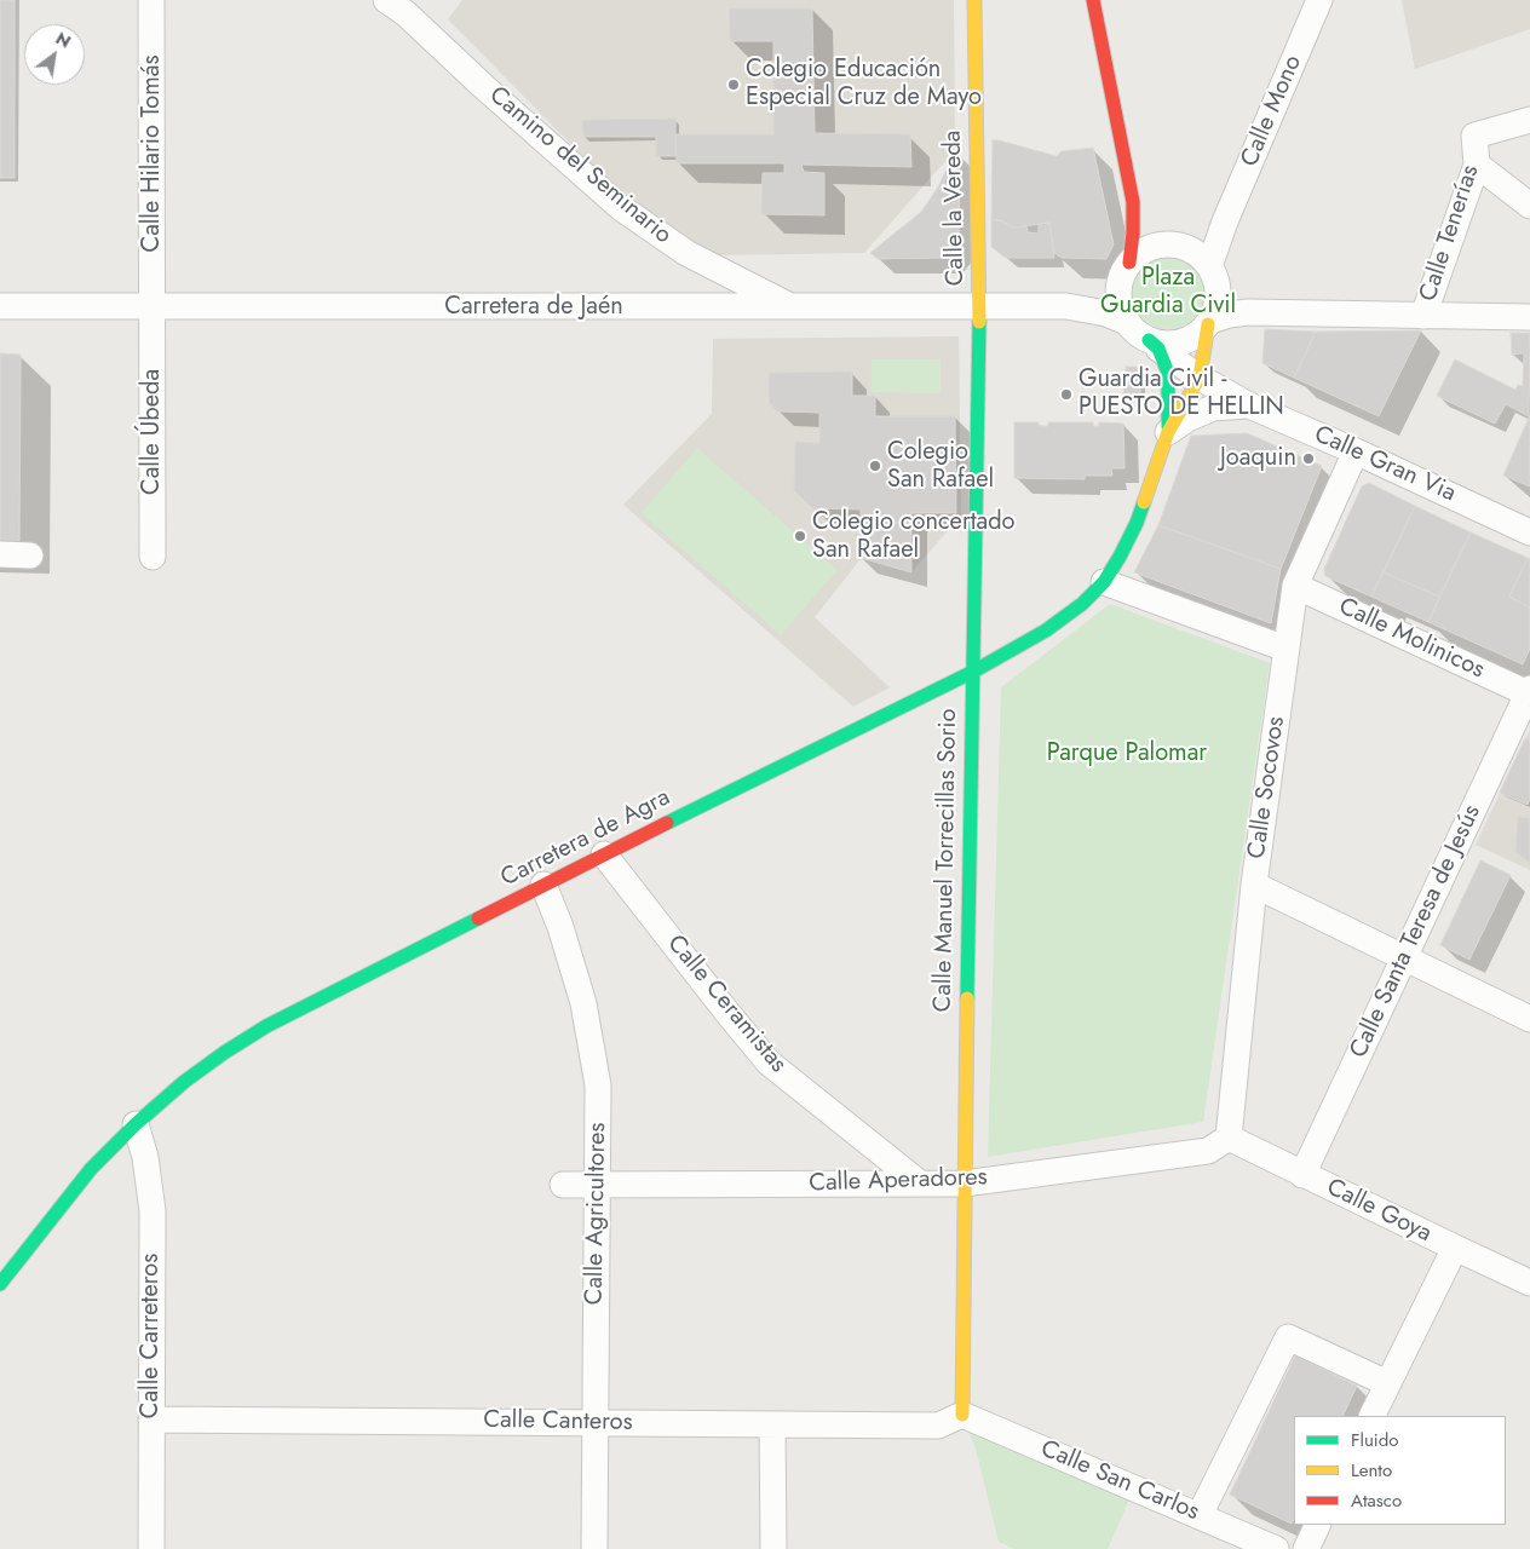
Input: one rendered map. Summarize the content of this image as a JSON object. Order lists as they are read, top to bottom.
{
  "streets": {
    "street": [
      "Calle Mono",
      "Calle Hilario Tomás",
      "Camino del Seminario",
      "Calle la Vereda",
      "Calle Tenerías",
      "Carretera de Jaén",
      "Calle Úbeda",
      "Calle Gran Via",
      "Calle Molinicos",
      "Calle Socovos",
      "Carretera de Agra",
      "Calle Manuel Torrecillas Sorio",
      "Calle Santa Teresa de Jesús",
      "Calle Ceramistas",
      "Calle Aperadores",
      "Calle Goya",
      "Calle Agricultores",
      "Calle Carreteros",
      "Calle Canteros",
      "Calle San Carlos"
    ]
  },
  "crossings": [
    ["Calle Mono", "Carretera de Jaén"],
    ["Calle Mono", "Calle Gran Via"],
    ["Calle Mono", "Carretera de Agra"],
    ["Calle Hilario Tomás", "Carretera de Jaén"],
    ["Calle Hilario Tomás", "Calle Úbeda"],
    ["Camino del Seminario", "Carretera de Jaén"],
    ["Calle la Vereda", "Carretera de Jaén"],
    ["Calle la Vereda", "Calle Manuel Torrecillas Sorio"],
    ["Carretera de Jaén", "Calle Úbeda"],
    ["Carretera de Jaén", "Calle Gran Via"],
    ["Carretera de Jaén", "Carretera de Agra"],
    ["Carretera de Jaén", "Calle Manuel Torrecillas Sorio"],
    ["Calle Gran Via", "Calle Socovos"],
    ["Calle Gran Via", "Carretera de Agra"],
    ["Calle Molinicos", "Calle Socovos"],
    ["Calle Molinicos", "Calle Santa Teresa de Jesús"],
    ["Calle Socovos", "Calle Aperadores"],
    ["Calle Socovos", "Calle Goya"],
    ["Carretera de Agra", "Calle Manuel Torrecillas Sorio"],
    ["Carretera de Agra", "Calle Ceramistas"],
    ["Carretera de Agra", "Calle Agricultores"],
    ["Carretera de Agra", "Calle Carreteros"],
    ["Calle Manuel Torrecillas Sorio", "Calle Aperadores"],
    ["Calle Manuel Torrecillas Sorio", "Calle Canteros"],
    ["Calle Manuel Torrecillas Sorio", "Calle San Carlos"],
    ["Calle Santa Teresa de Jesús", "Calle Goya"],
    ["Calle Ceramistas", "Calle Aperadores"],
    ["Calle Aperadores", "Calle Goya"],
    ["Calle Aperadores", "Calle Agricultores"],
    ["Calle Agricultores", "Calle Canteros"],
    ["Calle Carreteros", "Calle Canteros"],
    ["Calle Canteros", "Calle San Carlos"]
  ],
  "parks": ["Plaza Guardia Civil", "Parque Palomar"],
  "places": [
    "Colegio Educación Especial Cruz de Mayo",
    "Guardia Civil - PUESTO DE HELLIN",
    "Joaquin",
    "Colegio San Rafael",
    "Colegio concertado San Rafael"
  ],
  "legend": ["Fluido", "Lento", "Atasco"],
  "north": "top right"
}
